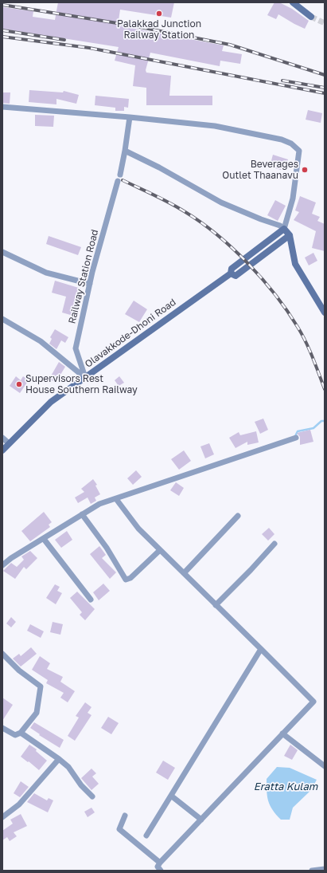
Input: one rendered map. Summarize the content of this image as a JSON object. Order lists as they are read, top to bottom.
{
  "streets": {
    "main road": ["Olavakkode-Dhoni Road"],
    "street": ["Railway Station Road"]
  },
  "crossings": [
    ["Railway Station Road", "Olavakkode-Dhoni Road"]
  ],
  "water": ["Eratta Kulam"],
  "places": ["Palakkad Junction Railway Station", "Beverages Outlet Thaanavu", "Supervisors Rest House Southern Railway"]
}
